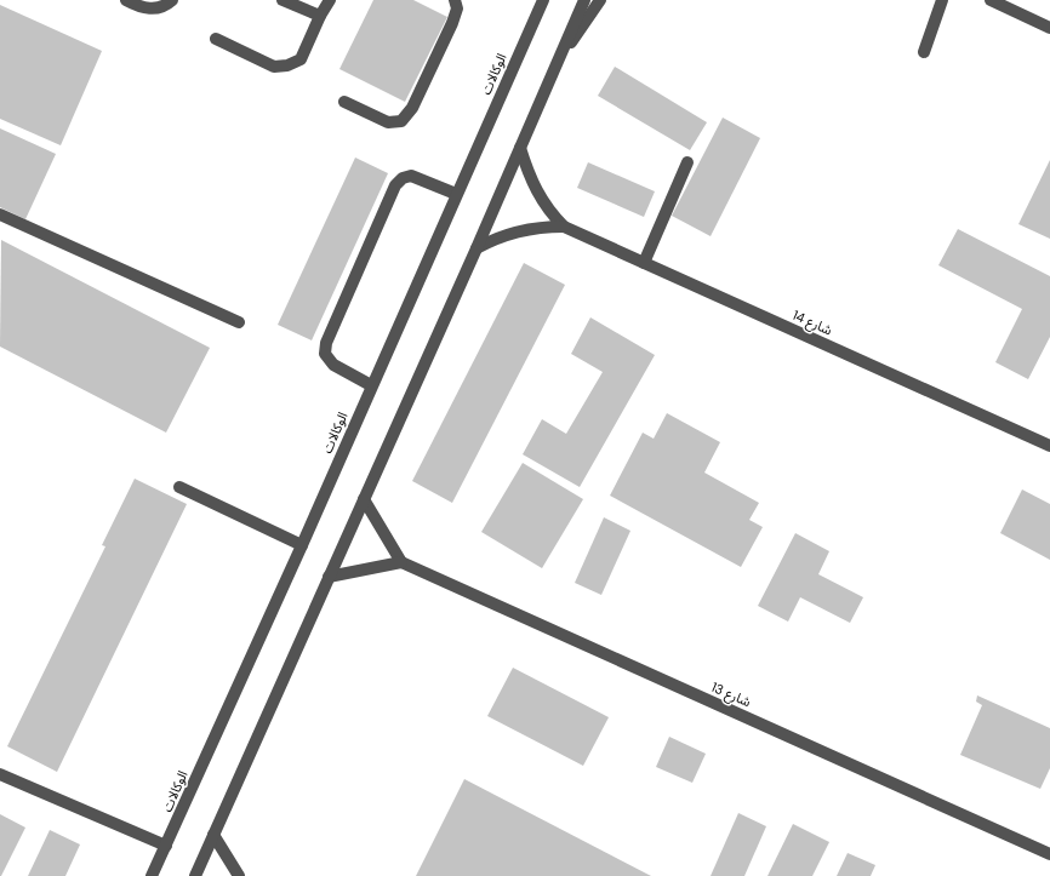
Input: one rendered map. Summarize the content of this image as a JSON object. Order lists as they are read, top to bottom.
{
  "streets": {
    "street": ["الوكالات", "شارع 14", "شارع 13"]
  }
}
